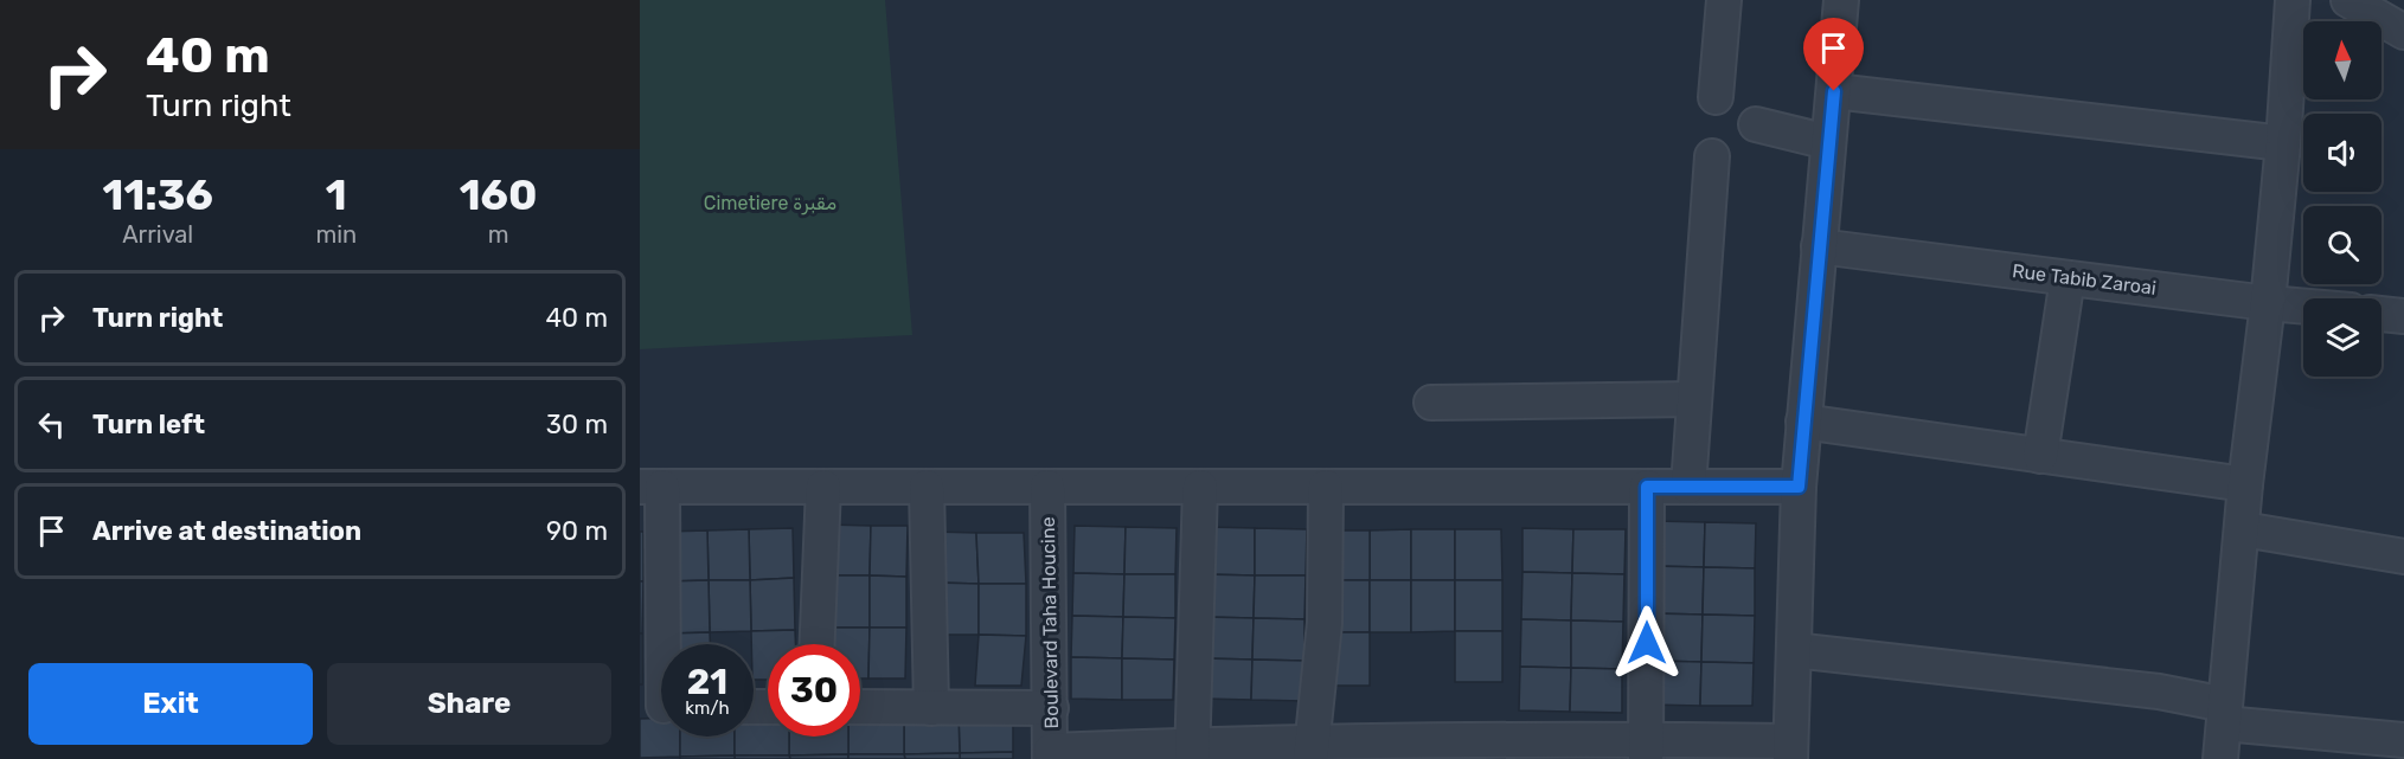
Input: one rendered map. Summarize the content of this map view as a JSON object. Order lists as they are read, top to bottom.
{
  "streets": {
    "street": ["Rue Tabib Zaroai", "Boulevard Taha Houcine"]
  },
  "parks": ["Cimetiere مقبرة"],
  "north": "top",
  "page": {
    "turn": ["40 m", "Turn right"],
    "eta": [
      "11:36",
      "Arrival",
      "1",
      "min",
      "160",
      "m"
    ],
    "list": [
      {
        "name": "Turn right",
        "value": "40 m"
      },
      {
        "name": "Turn left",
        "value": "30 m"
      },
      {
        "name": "Arrive at destination",
        "value": "90 m"
      }
    ],
    "speed": "21 km/h",
    "limit": "30",
    "buttons": ["Exit", "Share"]
  }
}
